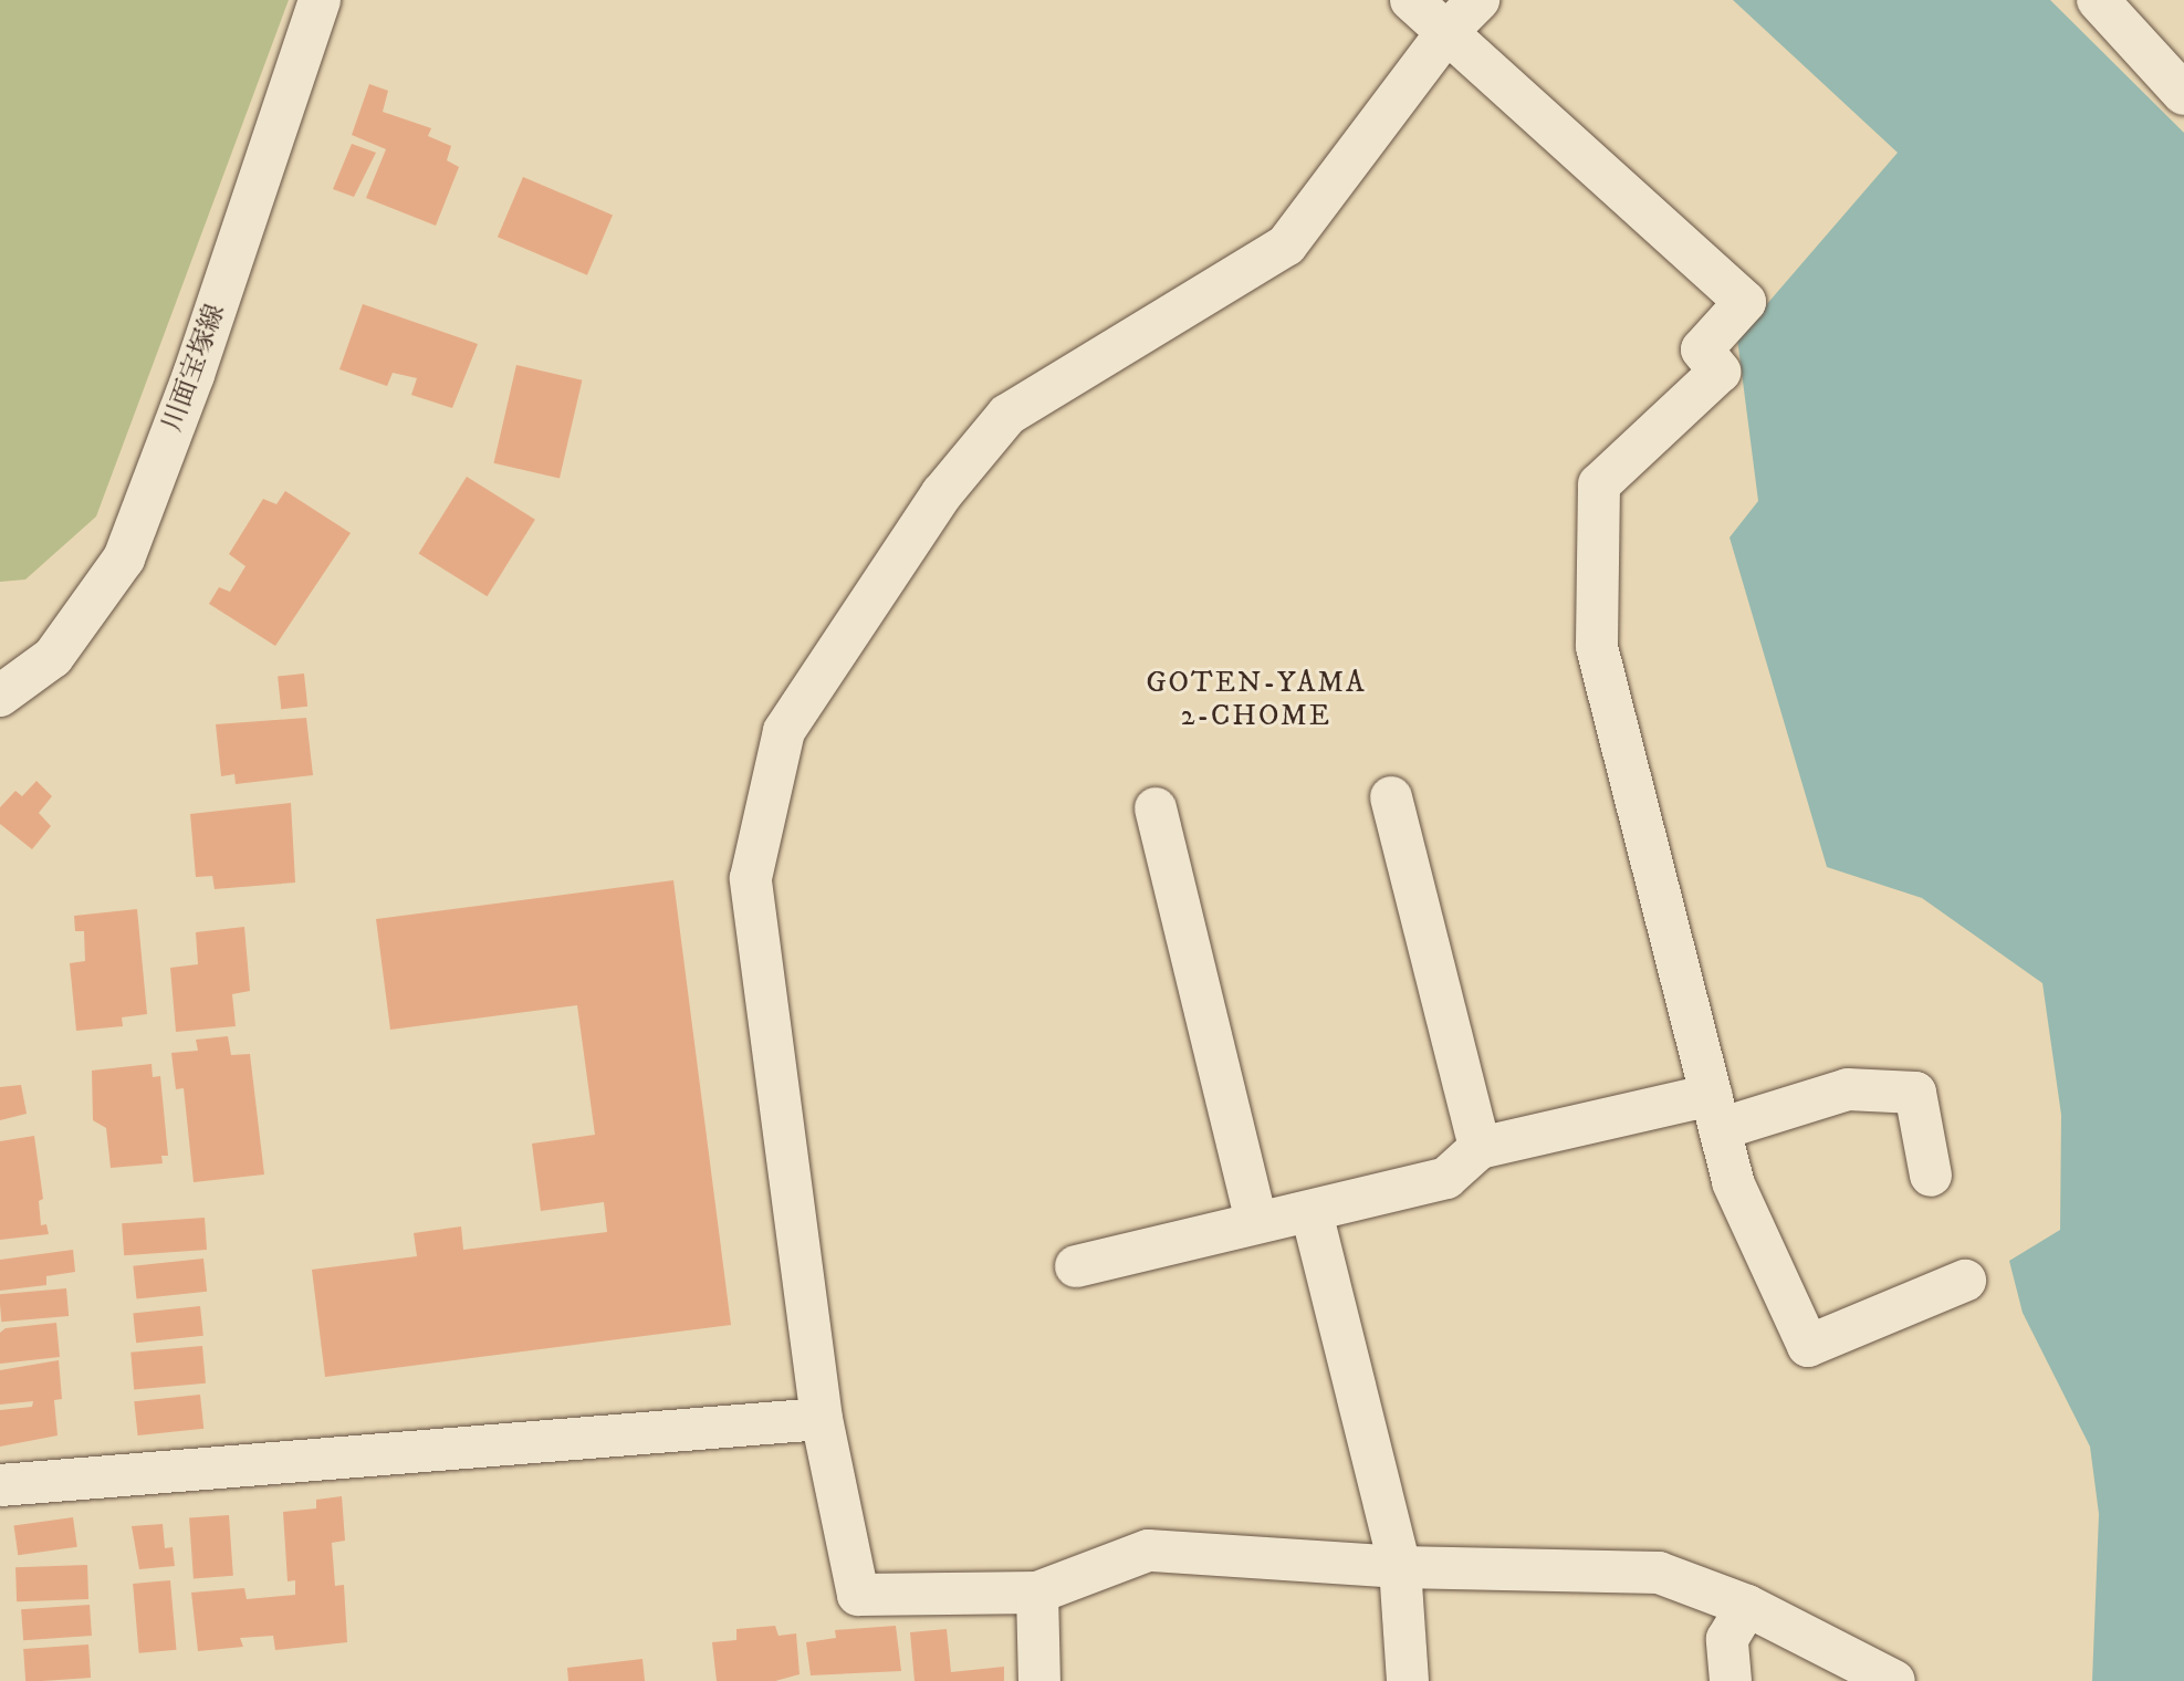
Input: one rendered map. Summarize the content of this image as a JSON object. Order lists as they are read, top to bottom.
{
  "streets": {
    "street": ["川面宝塚線"]
  },
  "districts": ["GOTEN-YAMA 2-CHOME"]
}
